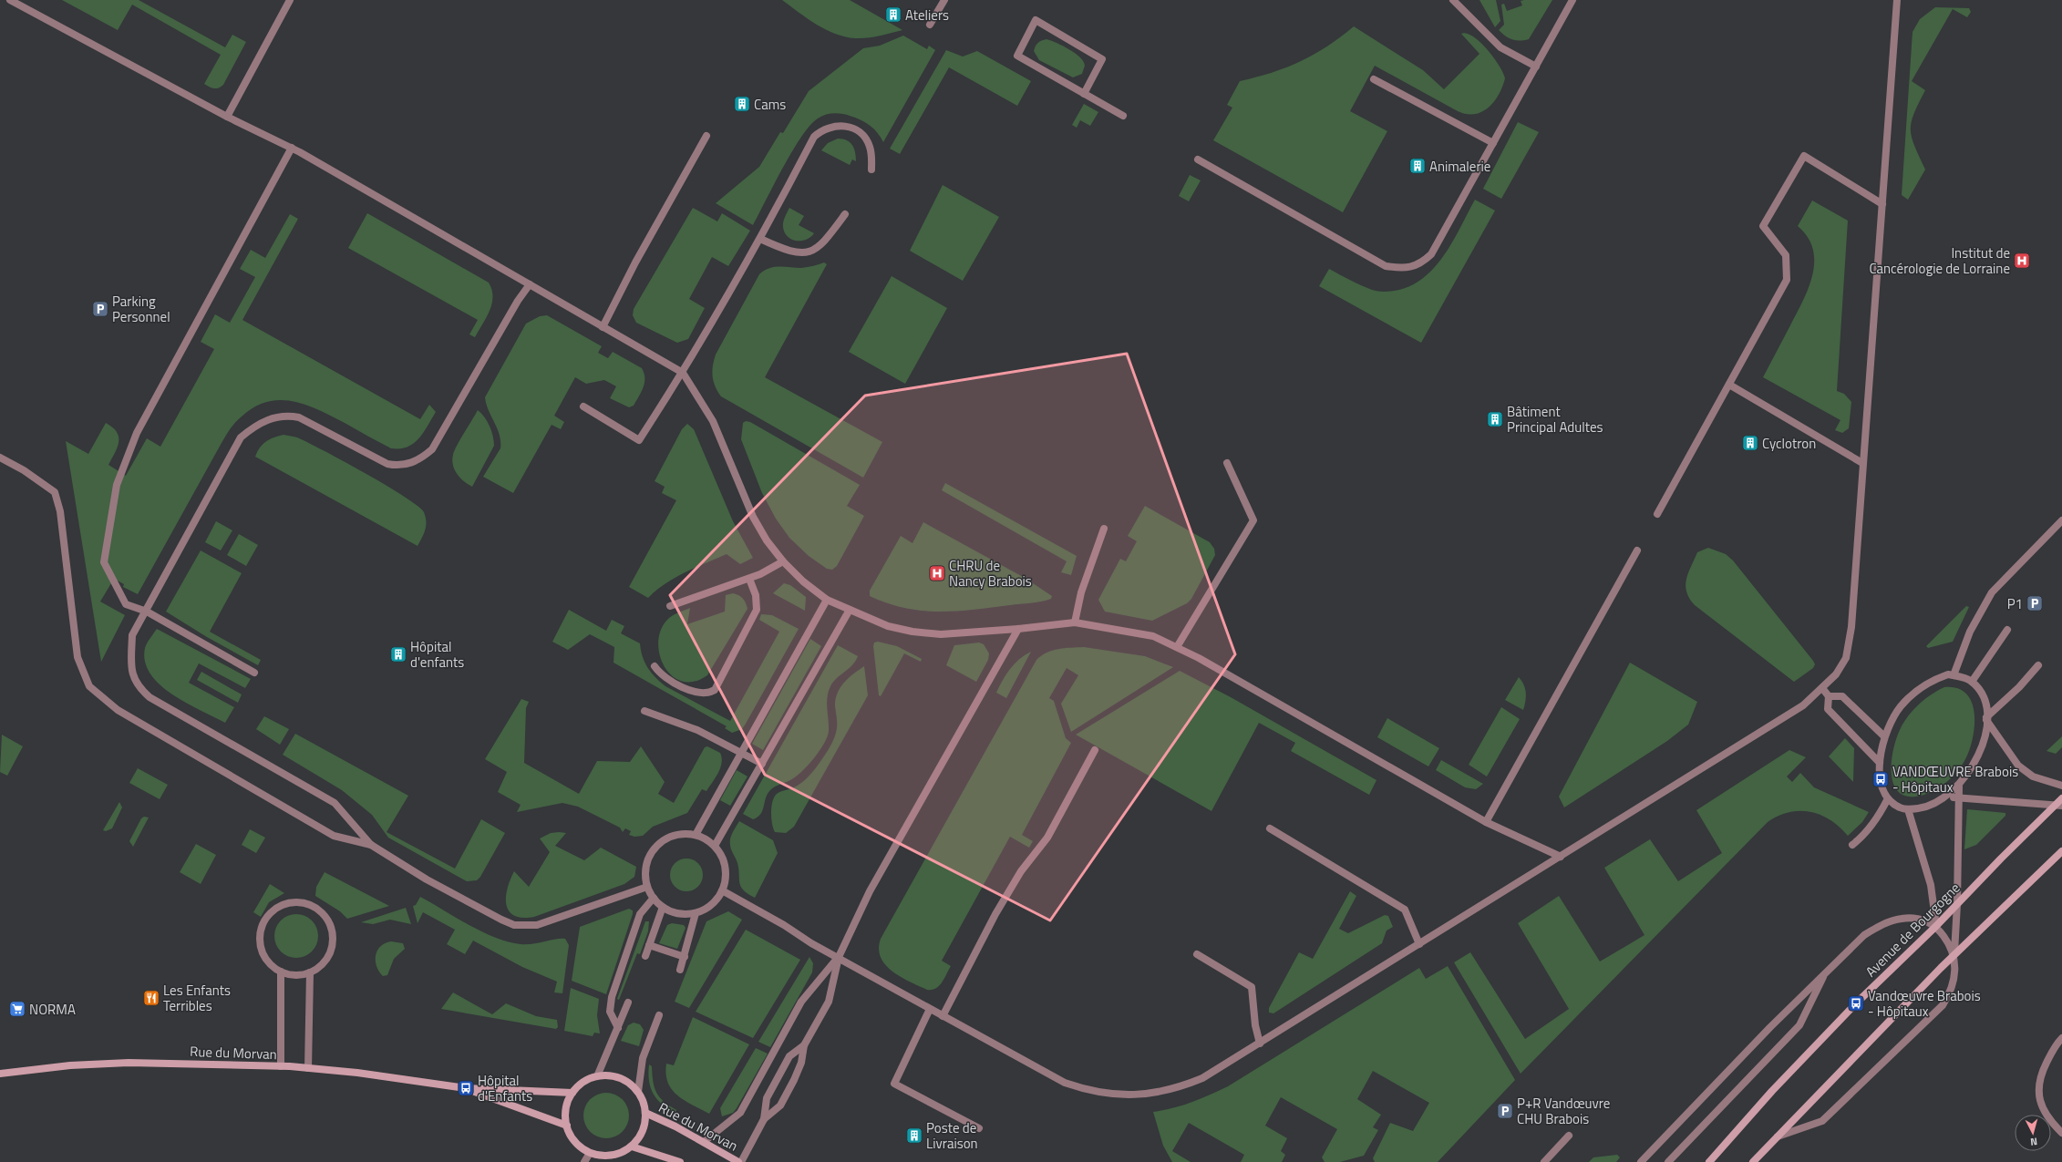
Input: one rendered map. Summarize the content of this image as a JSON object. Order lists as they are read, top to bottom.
{
  "streets": {
    "street": ["Avenue de Bourgogne", "Rue du Morvan"]
  },
  "places": {
    "building": [
      "Ateliers",
      "Cams",
      "Animalerie",
      "Bâtiment Principal Adultes",
      "Cyclotron",
      "Hôpital d'enfants",
      "Poste de Livraison"
    ],
    "hospital": ["Institut de Cancérologie de Lorraine", "CHRU de Nancy Brabois"],
    "parking": ["Parking Personnel", "P1", "P+R Vandœuvre CHU Brabois"],
    "bus stop": ["VANDŒUVRE Brabois - Hôpitaux", "Vandœuvre Brabois - Hôpitaux", "Hôpital d'Enfants"],
    "restaurant": ["Les Enfants Terribles"],
    "supermarket": ["NORMA"]
  },
  "north": "bottom"
}
